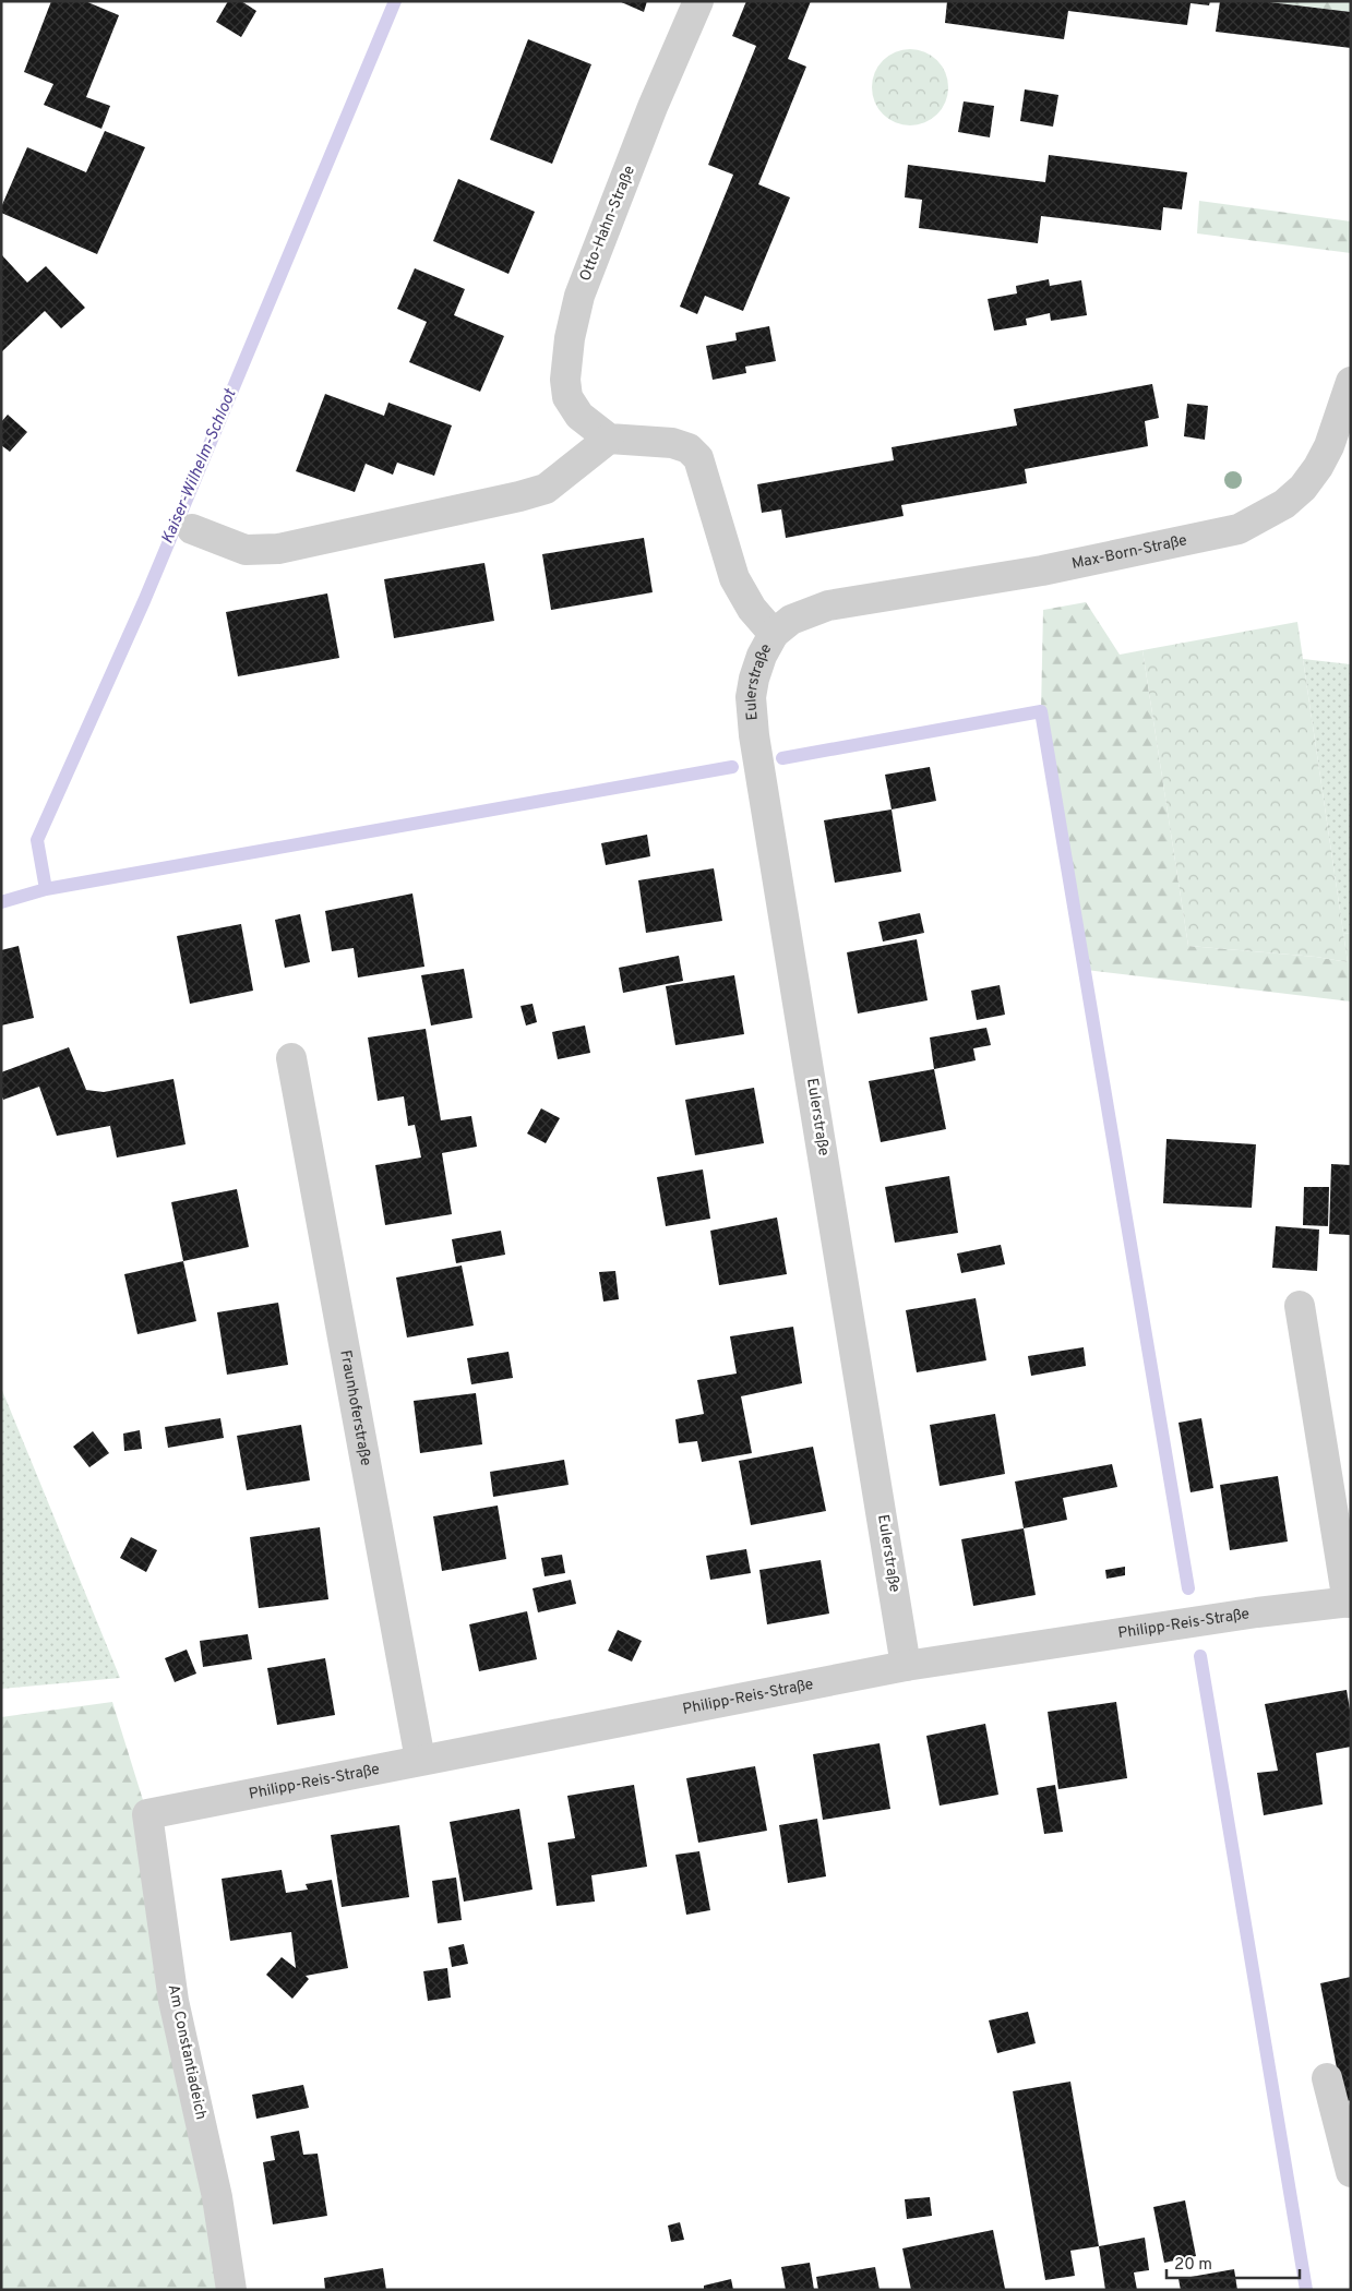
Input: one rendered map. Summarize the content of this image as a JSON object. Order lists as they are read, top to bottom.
{
  "streets": {
    "street": [
      "Otto-Hahn-Straße",
      "Max-Born-Straße",
      "Eulerstraße",
      "Fraunhoferstraße",
      "Philipp-Reis-Straße",
      "Am Constantiadeich"
    ]
  },
  "crossings": [
    ["Max-Born-Straße", "Eulerstraße"],
    ["Eulerstraße", "Philipp-Reis-Straße"],
    ["Fraunhoferstraße", "Philipp-Reis-Straße"],
    ["Philipp-Reis-Straße", "Am Constantiadeich"]
  ],
  "water": ["Kaiser-Wilhelm-Schloot"],
  "scale_bar": "20 m"
}
